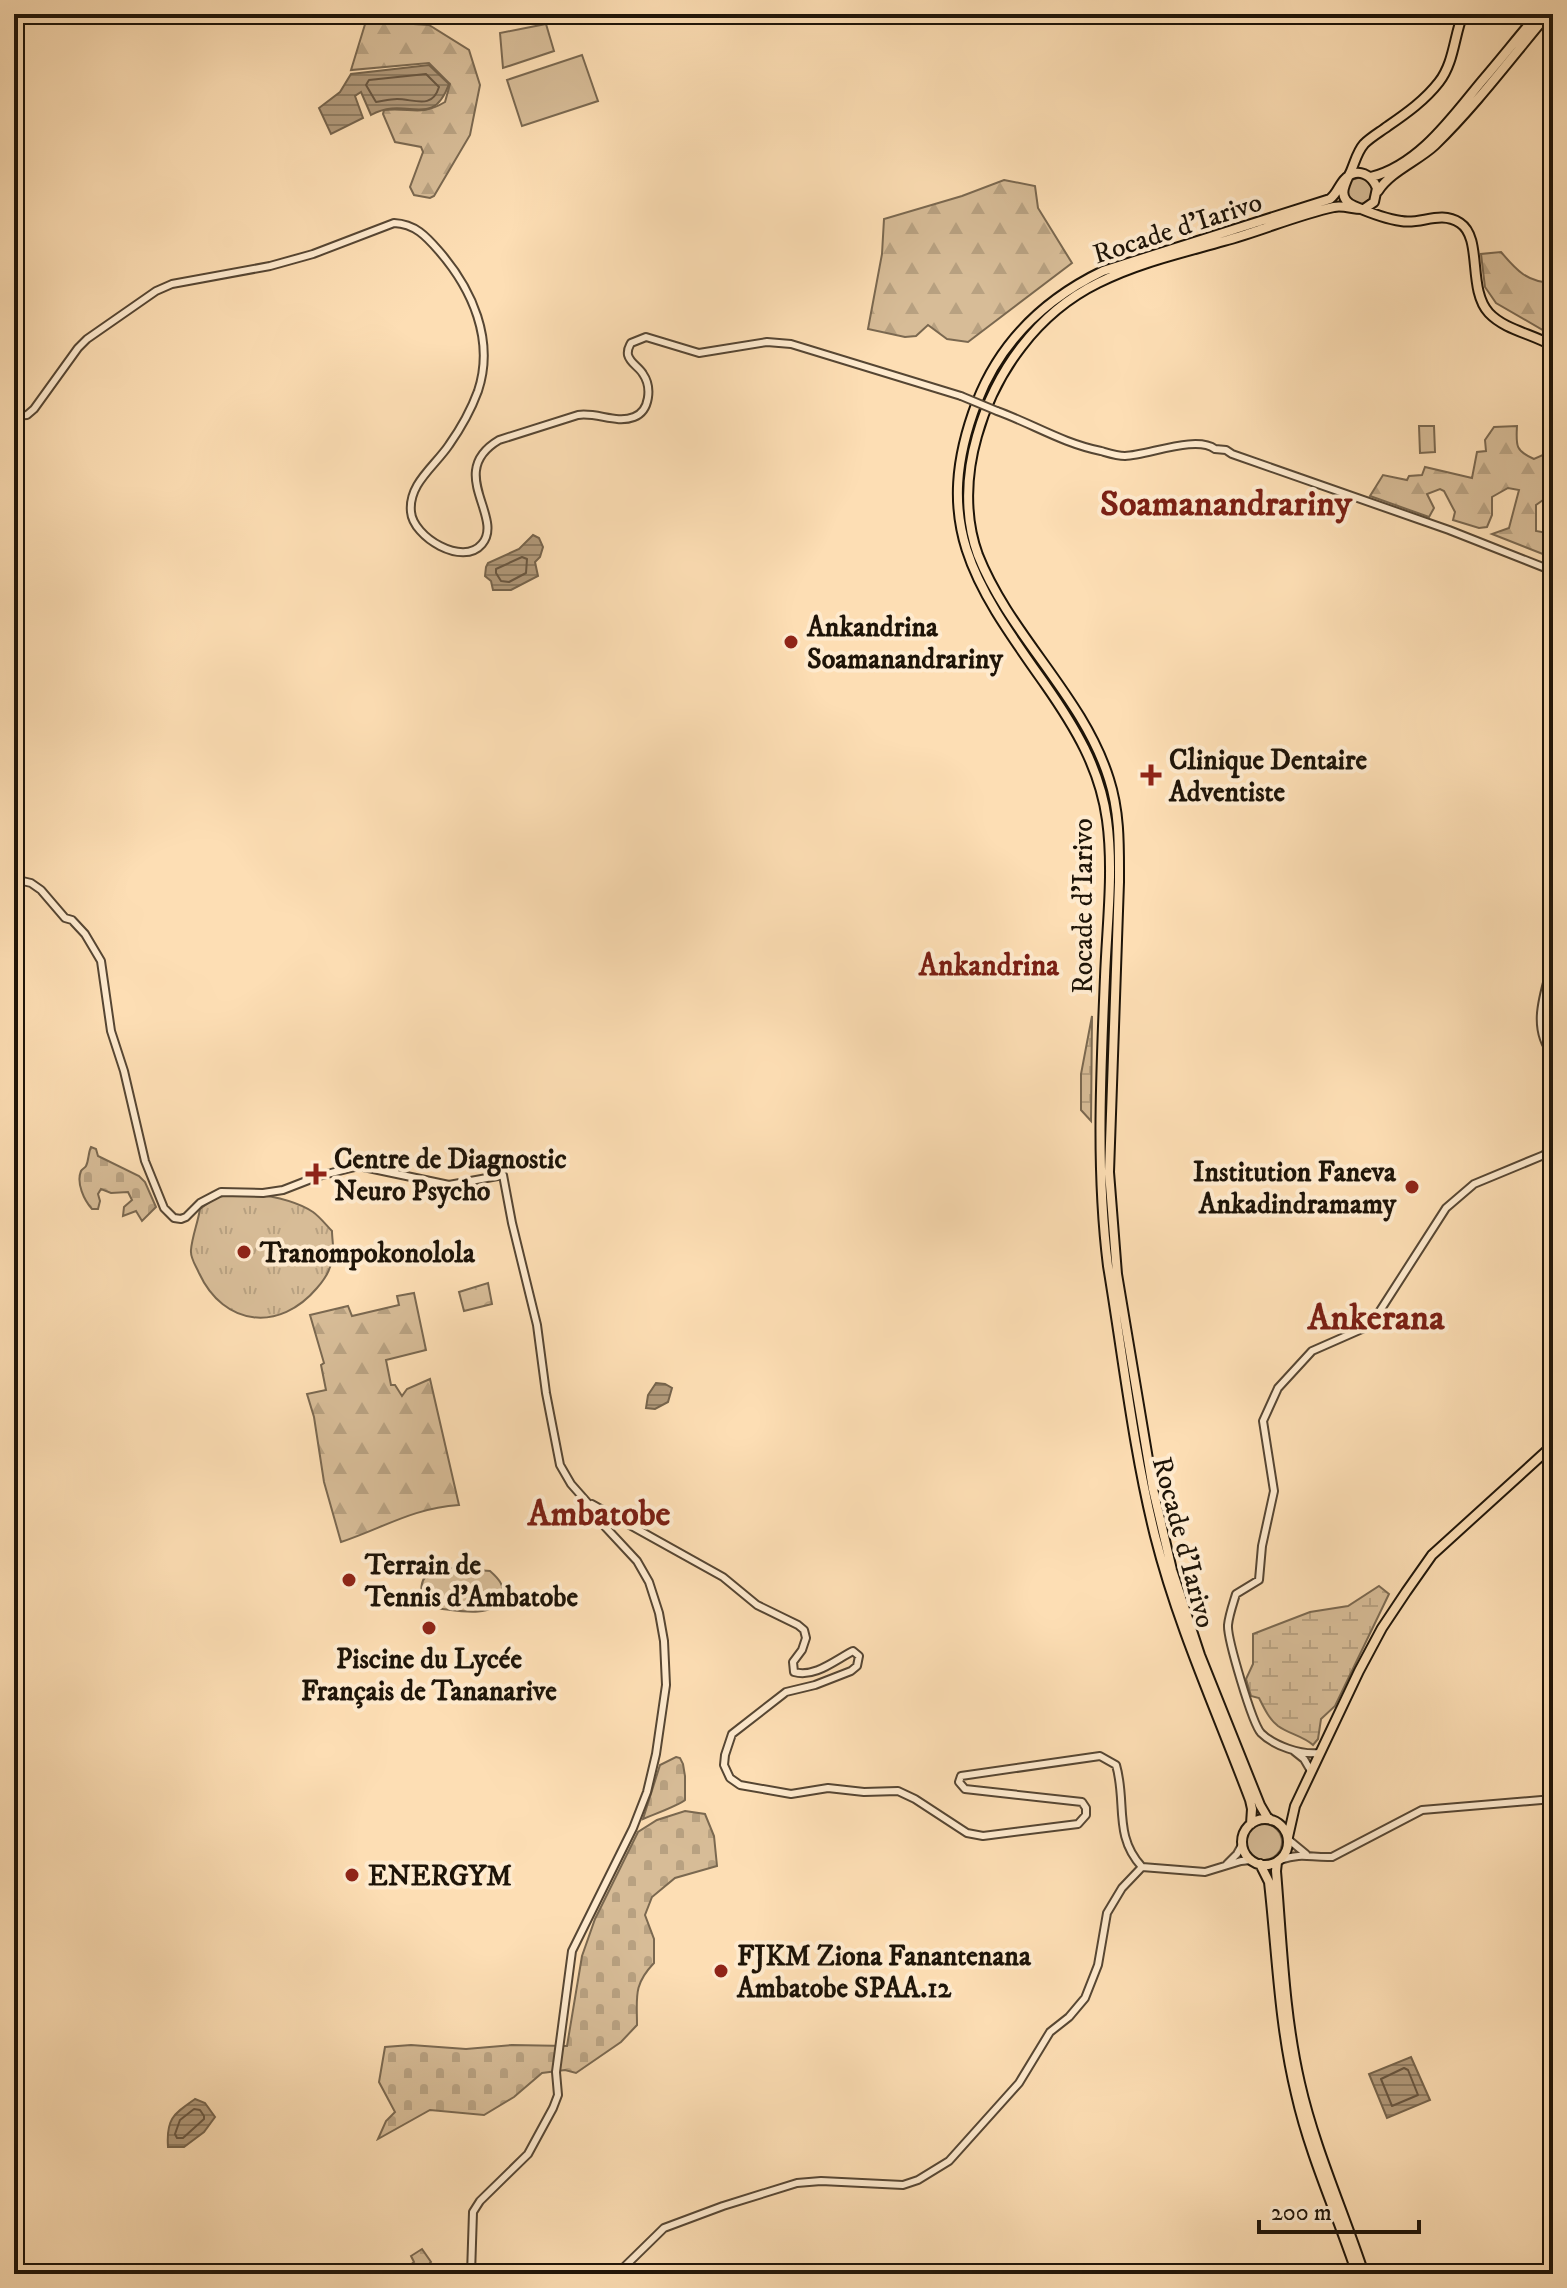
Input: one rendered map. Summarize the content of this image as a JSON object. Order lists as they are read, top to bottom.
{
  "streets": {
    "main road": ["Rocade d'Iarivo"]
  },
  "districts": [
    "Soamanandrariny",
    "Ankandrina",
    "Ankerana",
    "Ambatobe"
  ],
  "places": {
    "other": [
      "Ankandrina Soamanandrariny",
      "Institution Faneva Ankadindramamy",
      "Tranompokonolola",
      "Terrain de Tennis d'Ambatobe",
      "Piscine du Lycée Français de Tananarive",
      "ENERGYM",
      "FJKM Ziona Fanantenana Ambatobe SPAA.12"
    ],
    "health": ["Clinique Dentaire Adventiste", "Centre de Diagnostic Neuro Psycho"]
  },
  "scale_bar": "200 m"
}
